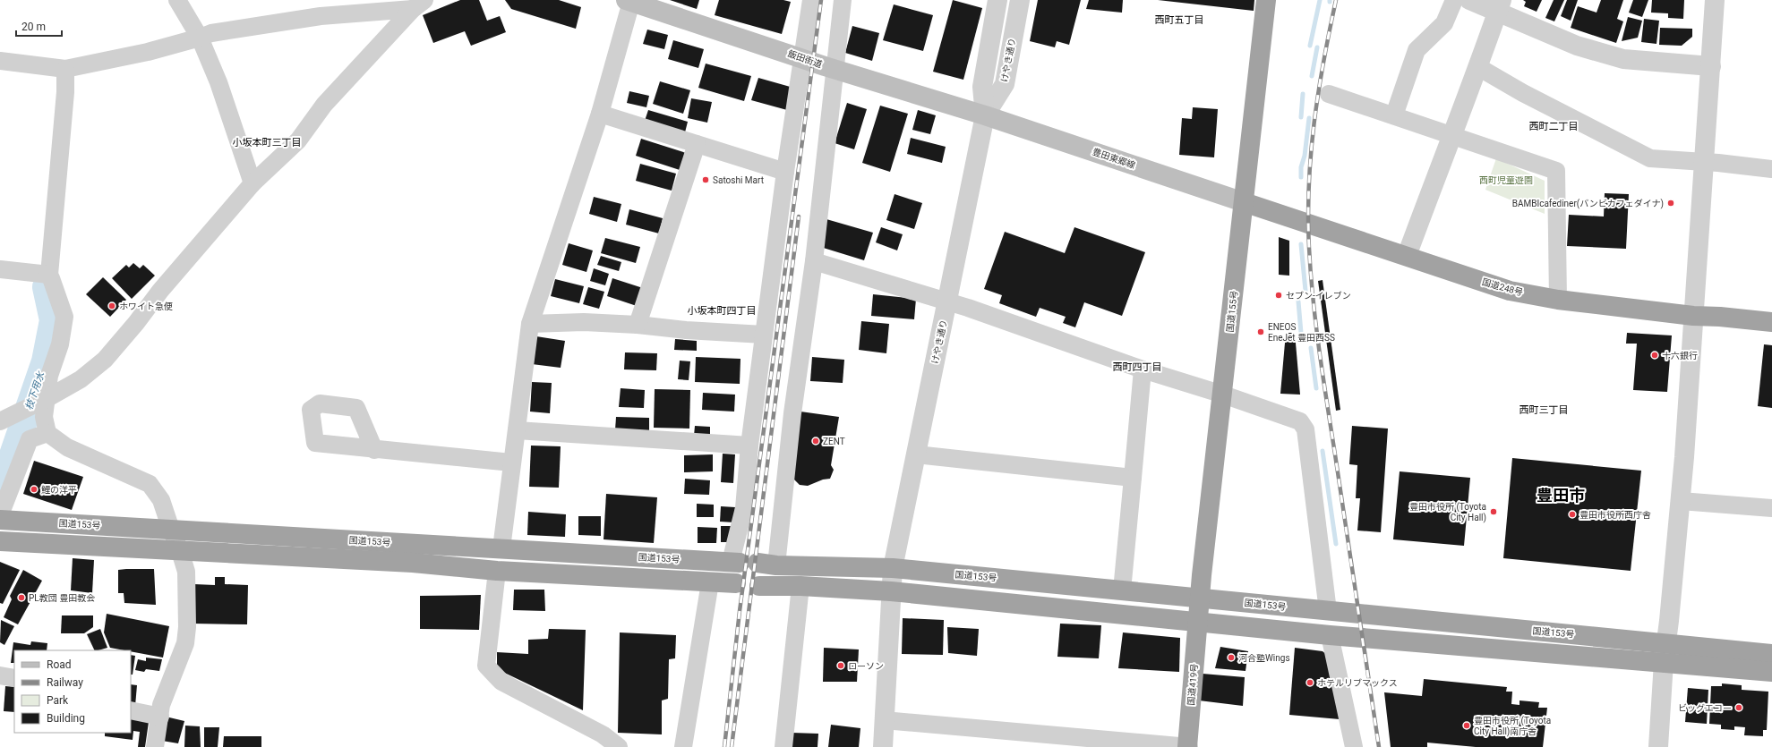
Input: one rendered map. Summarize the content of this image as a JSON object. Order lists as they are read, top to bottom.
{
  "streets": {
    "highway": [
      "国道248号",
      "国道155号",
      "国道153号",
      "国道419号"
    ],
    "main road": ["飯田街道", "豊田東郷線"],
    "street": ["けやき通り"]
  },
  "crossings": [
    ["飯田街道", "けやき通り"],
    ["飯田街道", "豊田東郷線"],
    ["けやき通り", "豊田東郷線"],
    ["けやき通り", "国道153号"],
    ["豊田東郷線", "国道248号"],
    ["豊田東郷線", "国道155号"],
    ["国道248号", "国道155号"],
    ["国道155号", "国道153号"],
    ["国道155号", "国道419号"],
    ["国道153号", "国道419号"]
  ],
  "districts": [
    "西町五丁目",
    "西町二丁目",
    "小坂本町三丁目",
    "小坂本町四丁目",
    "西町四丁目",
    "西町三丁目",
    "豊田市"
  ],
  "water": ["枝下用水"],
  "parks": ["西町児童遊園"],
  "places": [
    "Satoshi Mart",
    "BAMBIcafediner(バンビカフェダイナ)",
    "セブン-イレブン",
    "ホワイト急便",
    "ENEOS EneJet 豊田西SS",
    "十六銀行",
    "ZENT",
    "鯉の洋平",
    "豊田市役所 (Toyota City Hall)",
    "豊田市役所西庁舎",
    "PL教団 豊田教会",
    "河合塾Wings",
    "ローソン",
    "ホテルリブマックス",
    "ビッグエコー",
    "豊田市役所 (Toyota City Hall)南庁舎"
  ],
  "legend": [
    "Road",
    "Railway",
    "Park",
    "Building"
  ],
  "scale_bar": "20 m"
}
